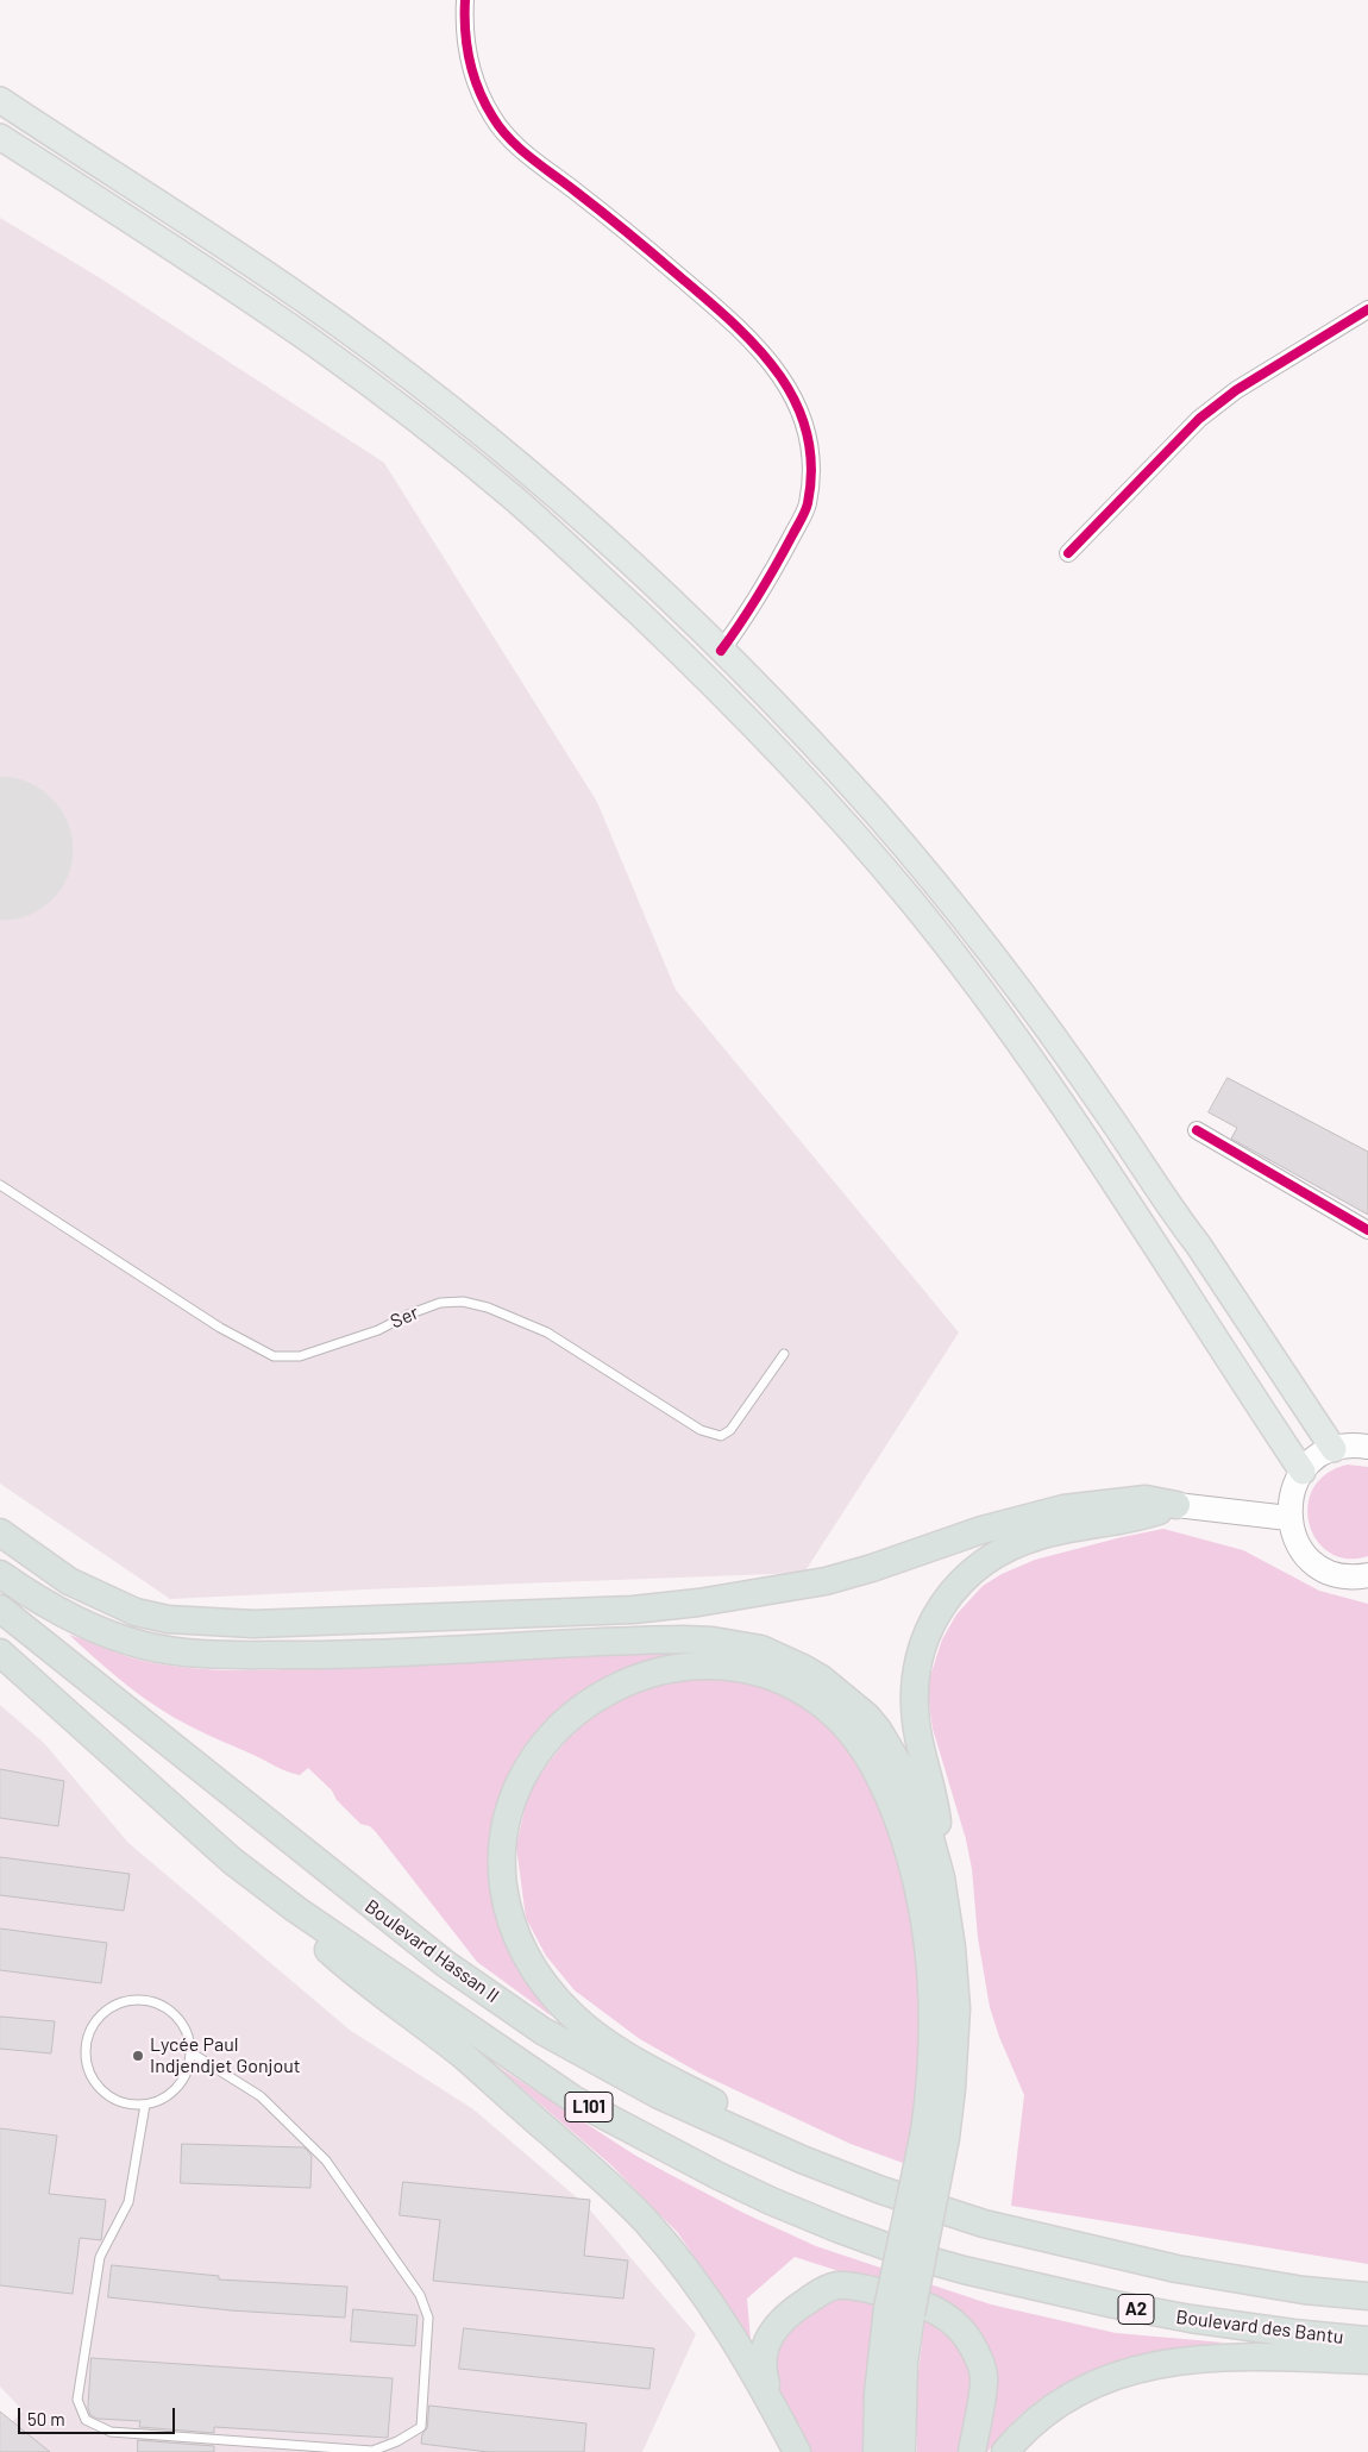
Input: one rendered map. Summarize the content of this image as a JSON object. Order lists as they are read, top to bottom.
{
  "streets": {
    "highway": [
      "Boulevard Hassan II",
      "L101",
      "A2",
      "Boulevard des Bantu"
    ],
    "lane": ["Ser"]
  },
  "crossings": [
    ["Boulevard Hassan II", "Boulevard des Bantu"]
  ],
  "places": ["Lycée Paul Indjendjet Gonjout"],
  "scale_bar": "50 m"
}
